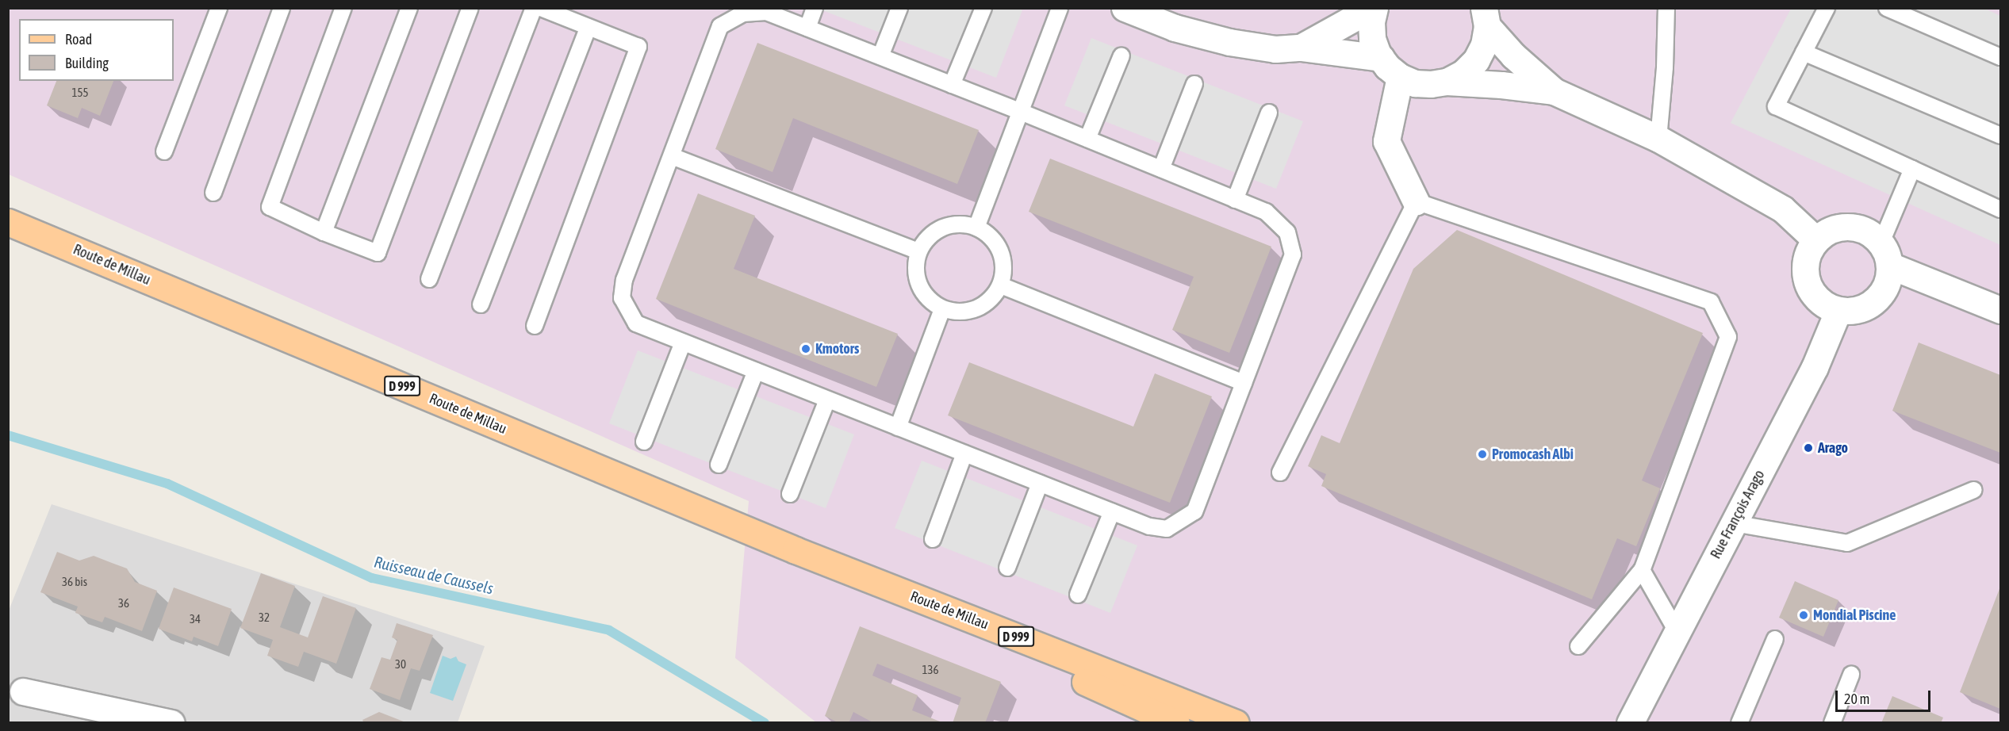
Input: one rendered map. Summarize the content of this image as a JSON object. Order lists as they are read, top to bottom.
{
  "streets": {
    "main road": ["Route de Millau", "D 999"],
    "street": ["Rue François Arago"]
  },
  "water": ["Ruisseau de Caussels"],
  "places": [
    "Kmotors",
    "Arago",
    "Promocash Albi",
    "Mondial Piscine"
  ],
  "house_numbers": [
    "155",
    "36 bis",
    "36",
    "32",
    "34",
    "30",
    "136"
  ],
  "legend": ["Road", "Building"],
  "scale_bar": "20 m"
}
